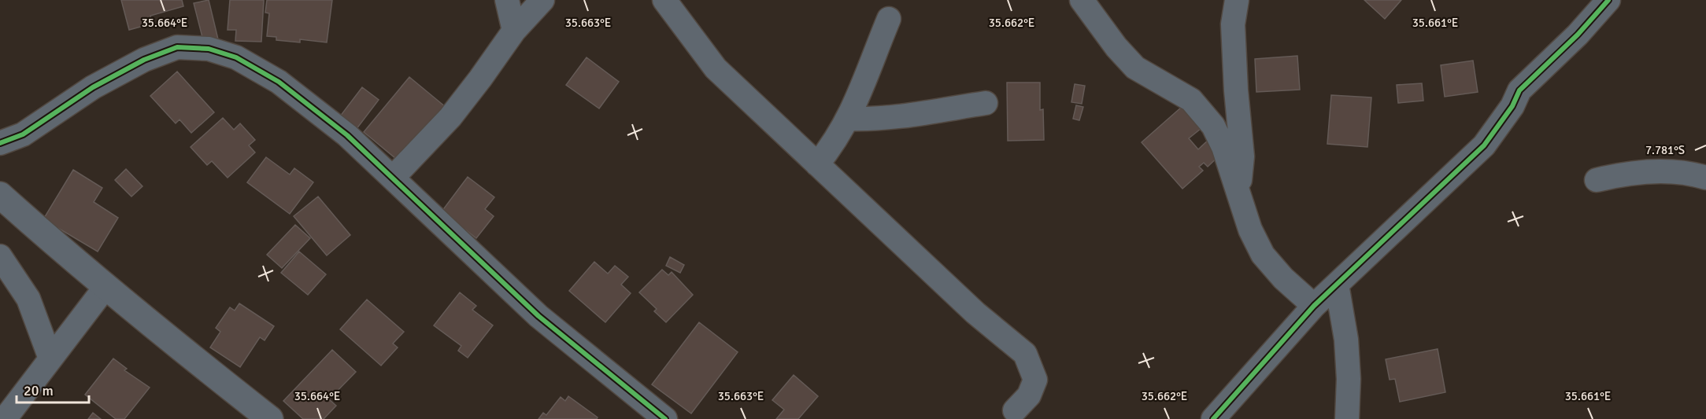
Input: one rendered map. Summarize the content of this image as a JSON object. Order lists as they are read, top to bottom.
{
  "scale_bar": "20 m",
  "coordinates": [
    "35.664°E",
    "35.663°E",
    "35.662°E",
    "35.661°E",
    "7.781°S"
  ]
}
